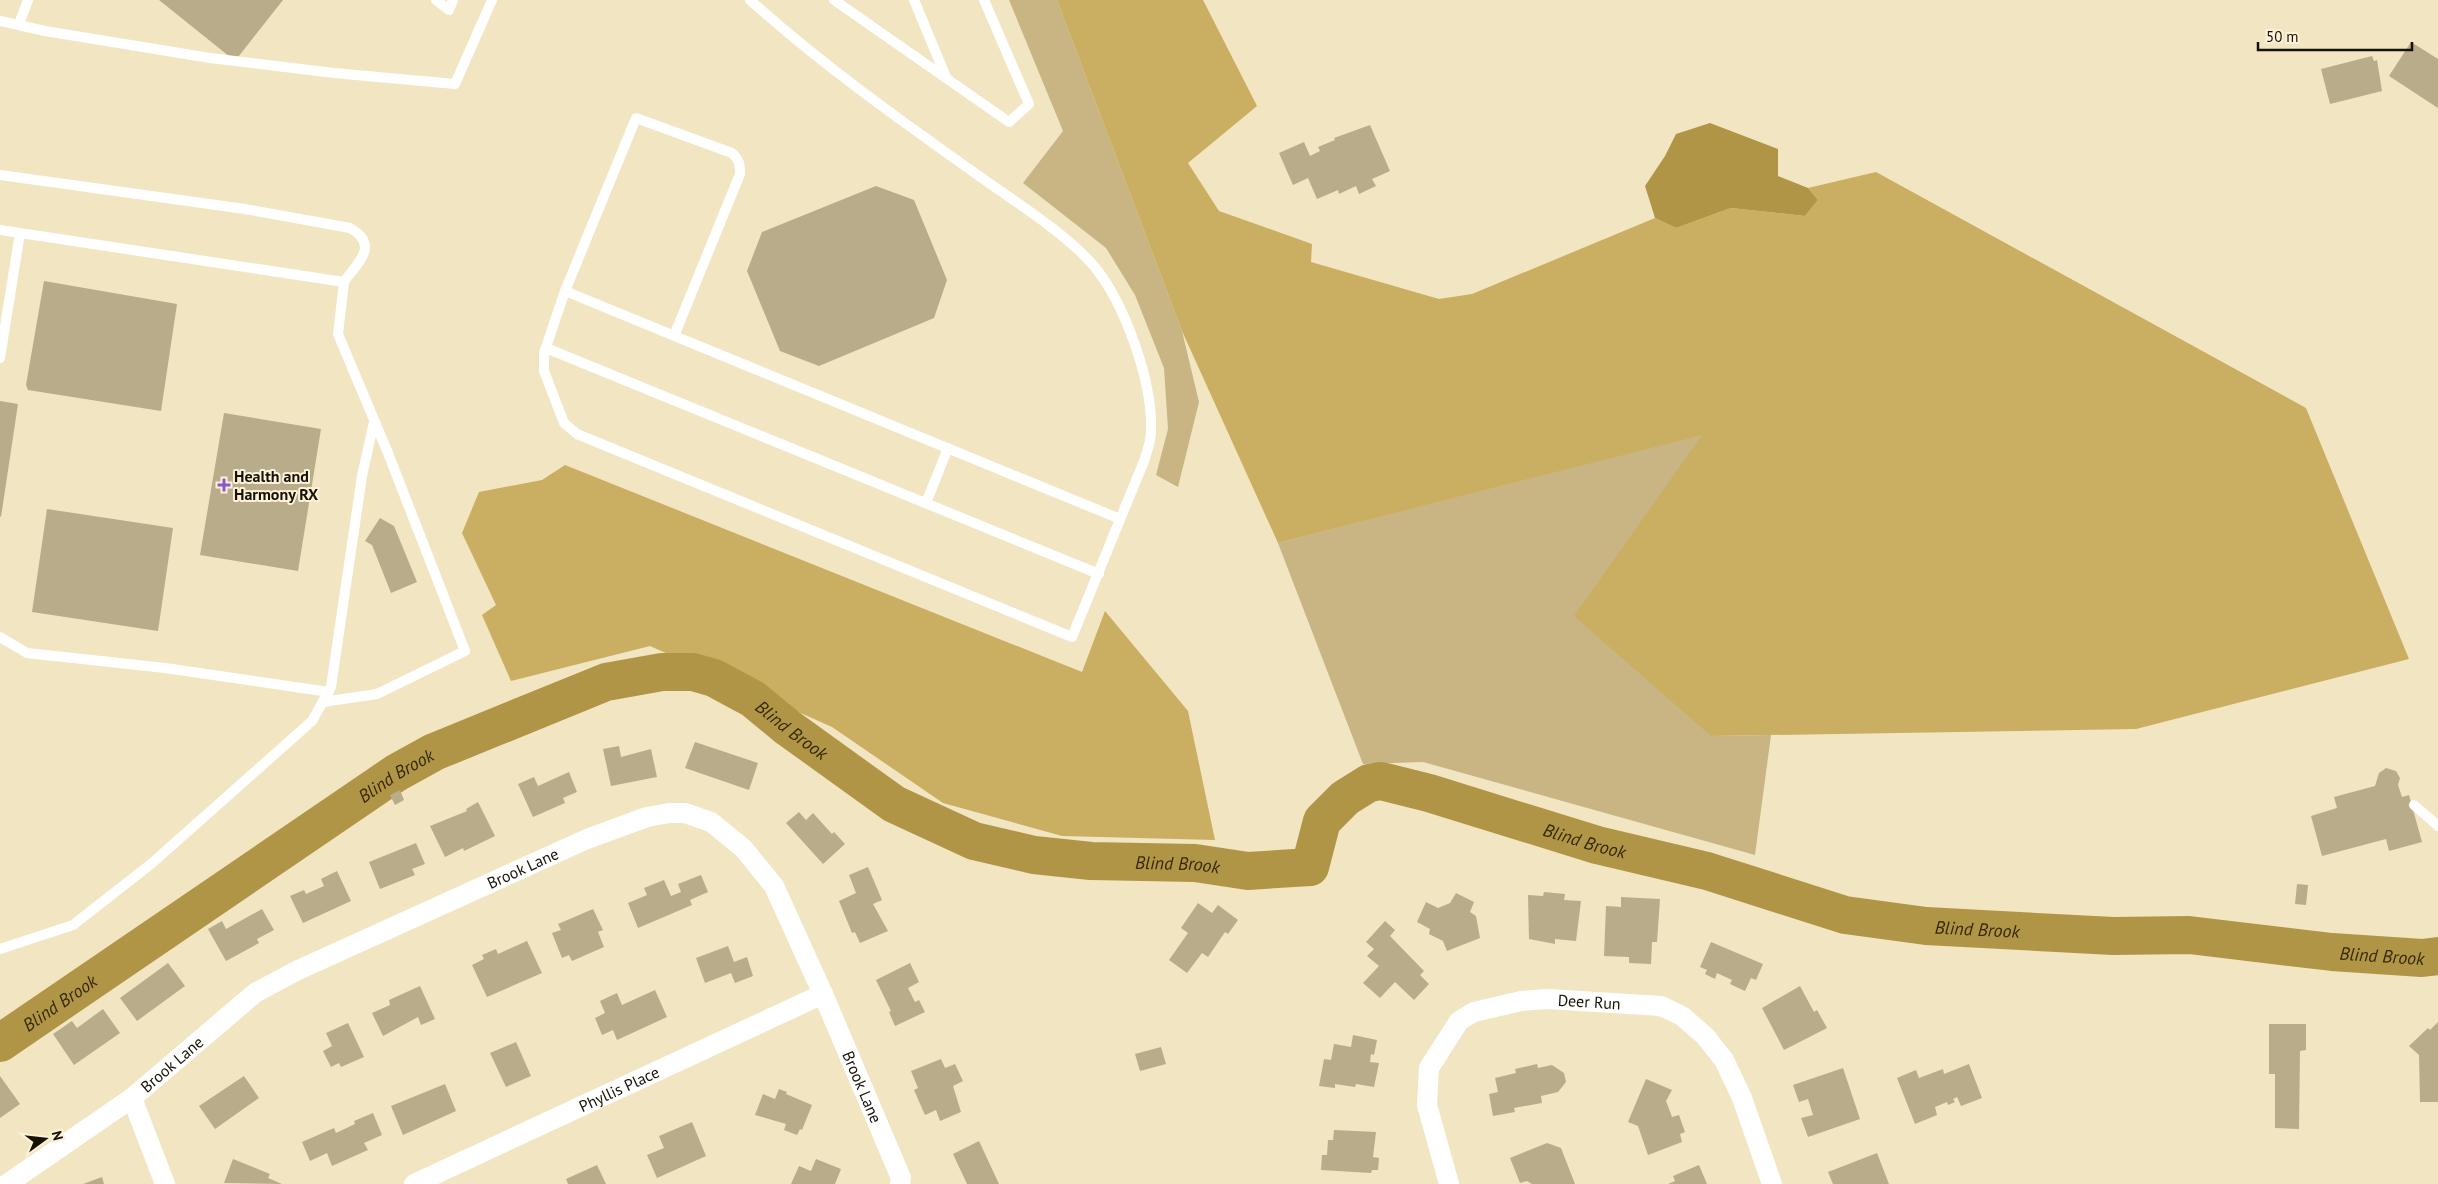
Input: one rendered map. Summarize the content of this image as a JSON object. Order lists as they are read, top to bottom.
{
  "streets": {
    "street": ["Brook Lane", "Deer Run", "Phyllis Place"]
  },
  "crossings": [
    ["Brook Lane", "Phyllis Place"]
  ],
  "water": ["Blind Brook"],
  "places": {
    "health": ["Health and Harmony RX"]
  },
  "scale_bar": "50 m",
  "north": "right"
}
